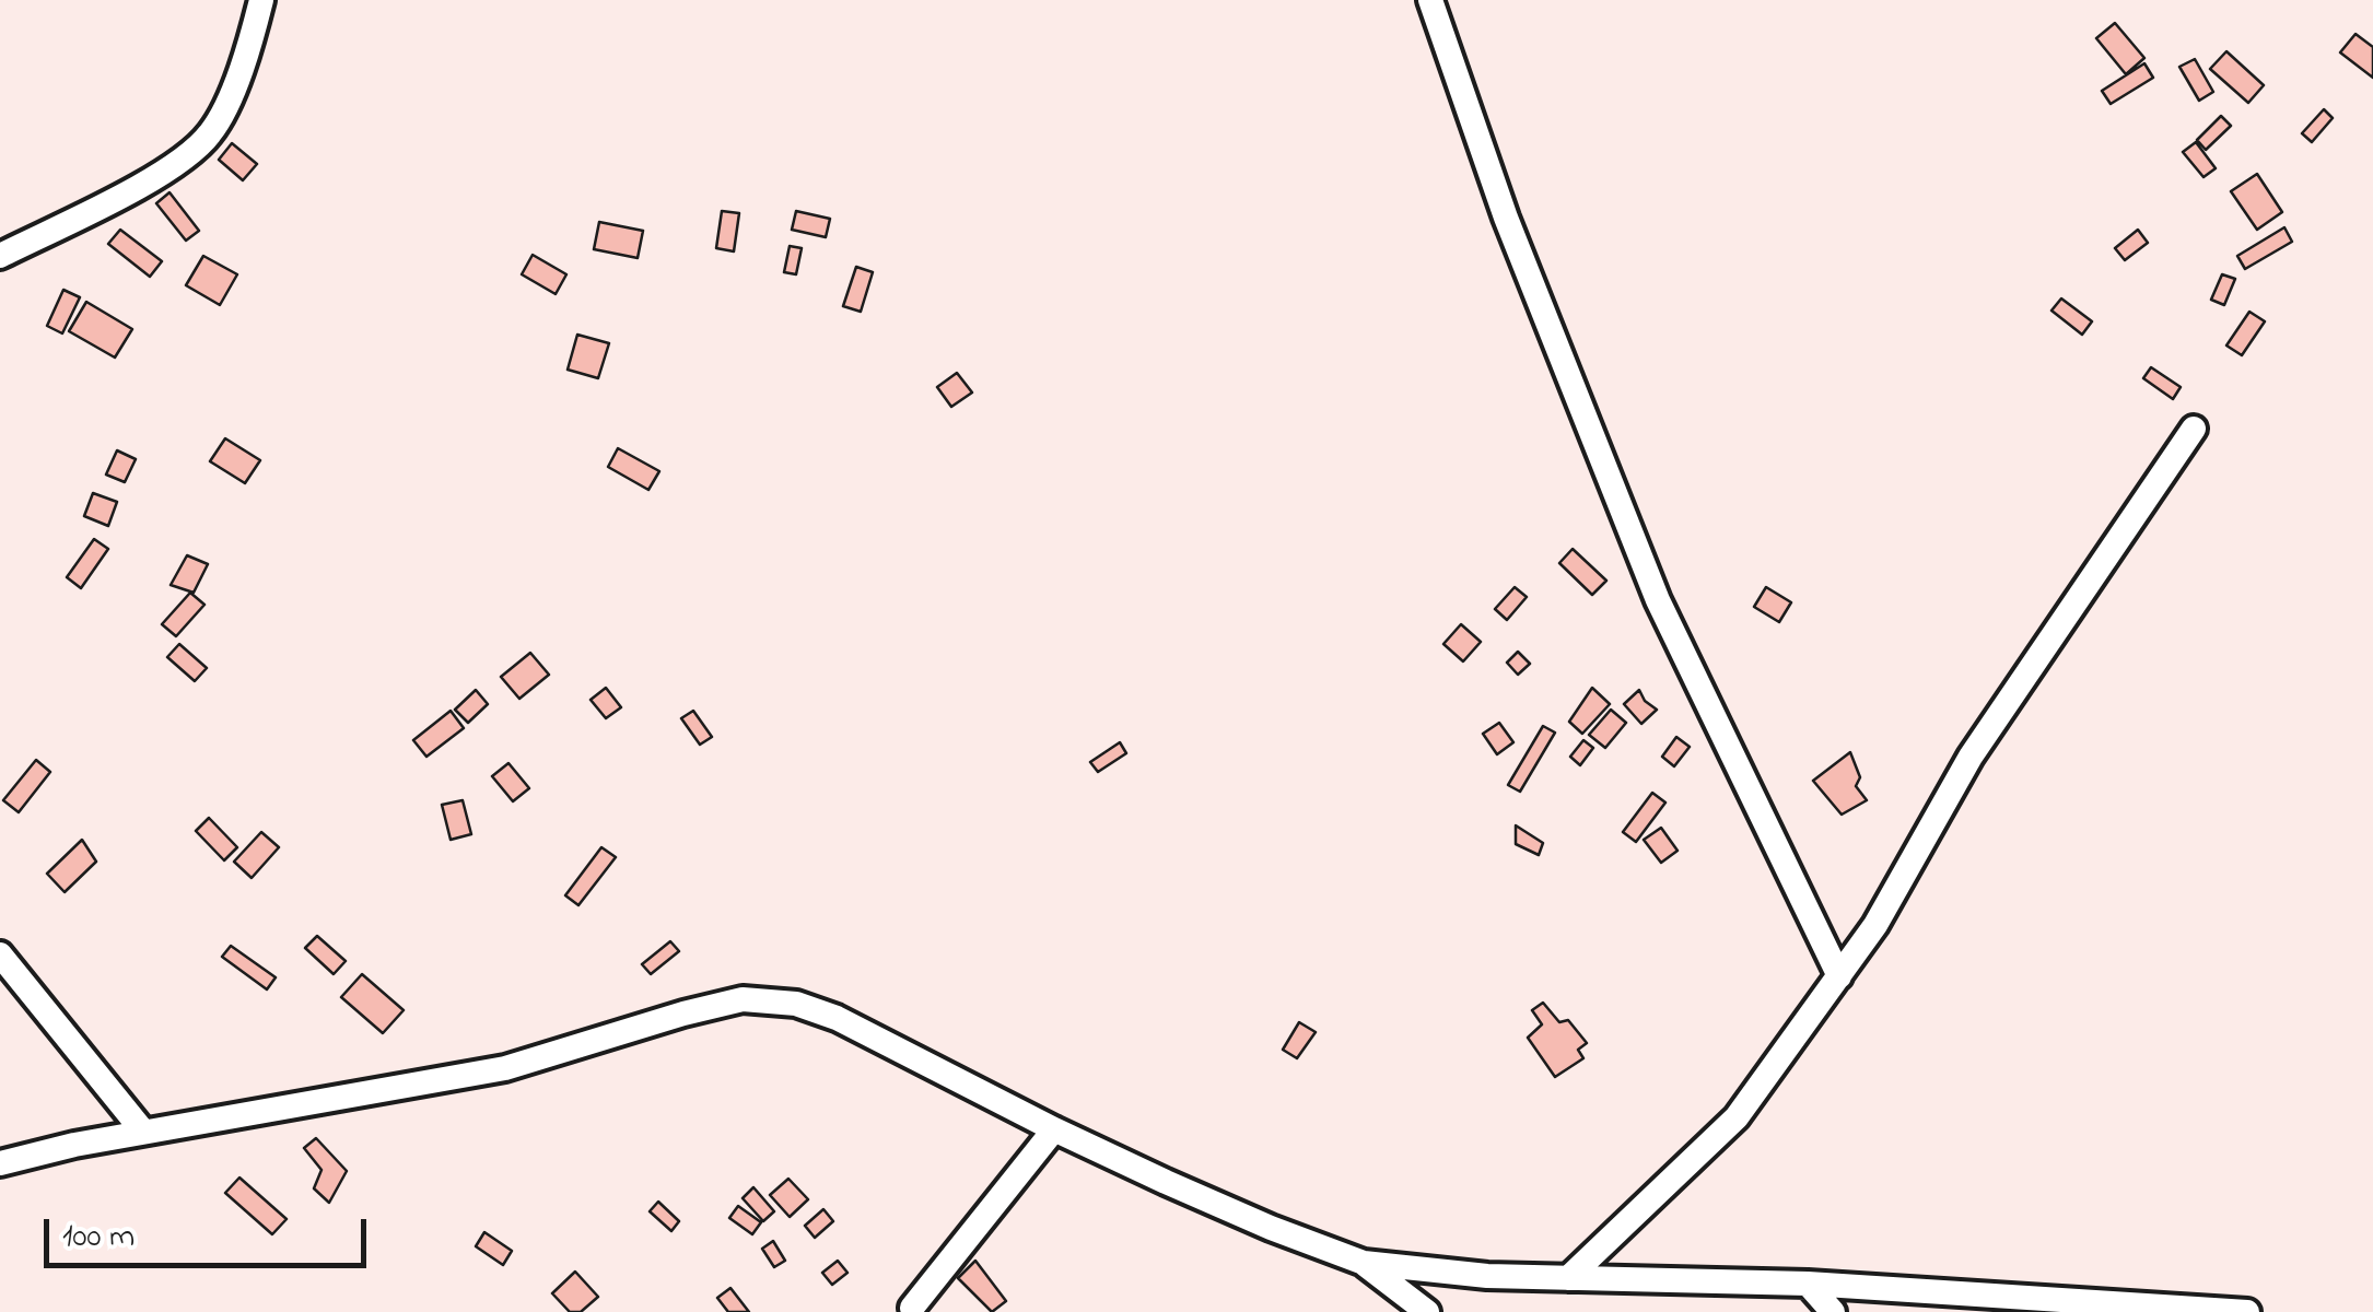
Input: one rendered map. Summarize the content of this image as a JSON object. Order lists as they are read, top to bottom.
{
  "scale_bar": "100 m"
}
